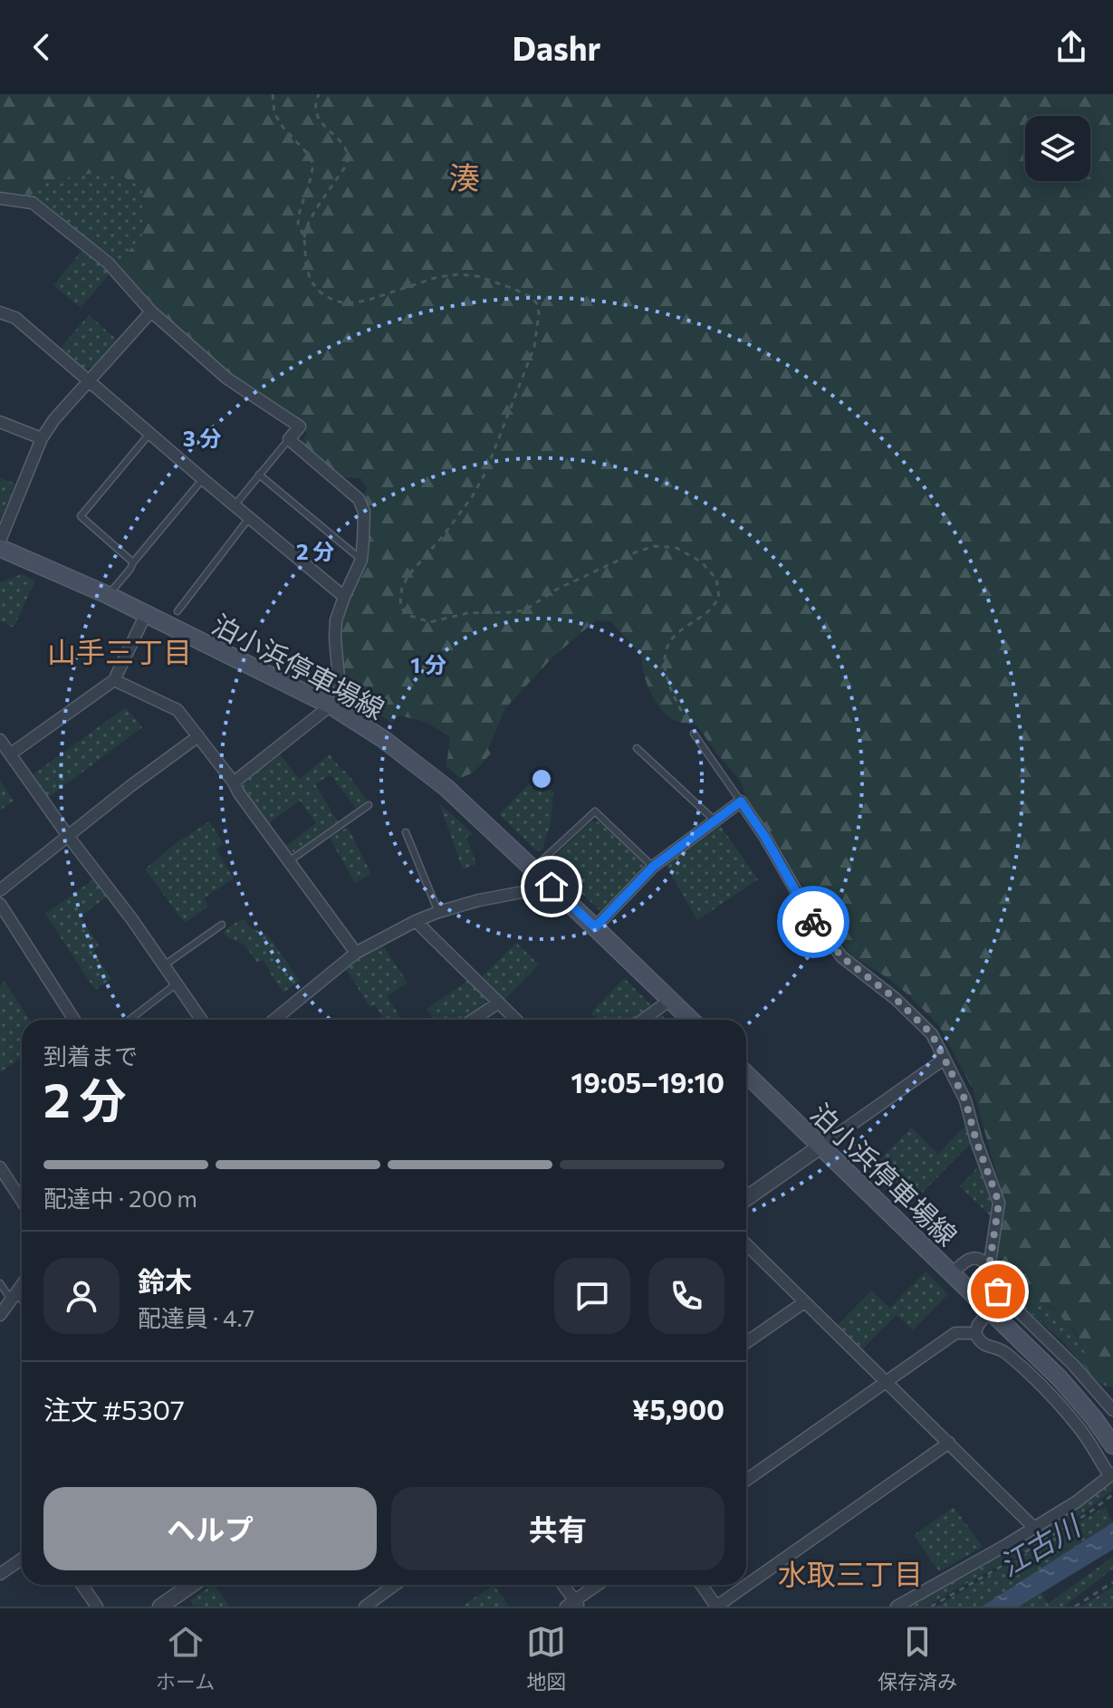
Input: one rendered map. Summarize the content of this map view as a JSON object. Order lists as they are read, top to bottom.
{
  "streets": {
    "main road": ["泊小浜停車場線"]
  },
  "districts": ["湊", "山手三丁目", "水取三丁目"],
  "water": ["江古川"],
  "page": {
    "header": "Dashr",
    "heading": ["2 分", "到着まで", "19:05–19:10"],
    "panel": [
      "鈴木",
      "配達員 · 4.7",
      "注文 #5307",
      "¥5,900"
    ],
    "bar": "配達中 · 200 m",
    "buttons": ["ヘルプ", "共有"],
    "tabs": ["ホーム", "地図", "保存済み"]
  },
  "rings": ["3 分", "2 分", "1 分"]
}
